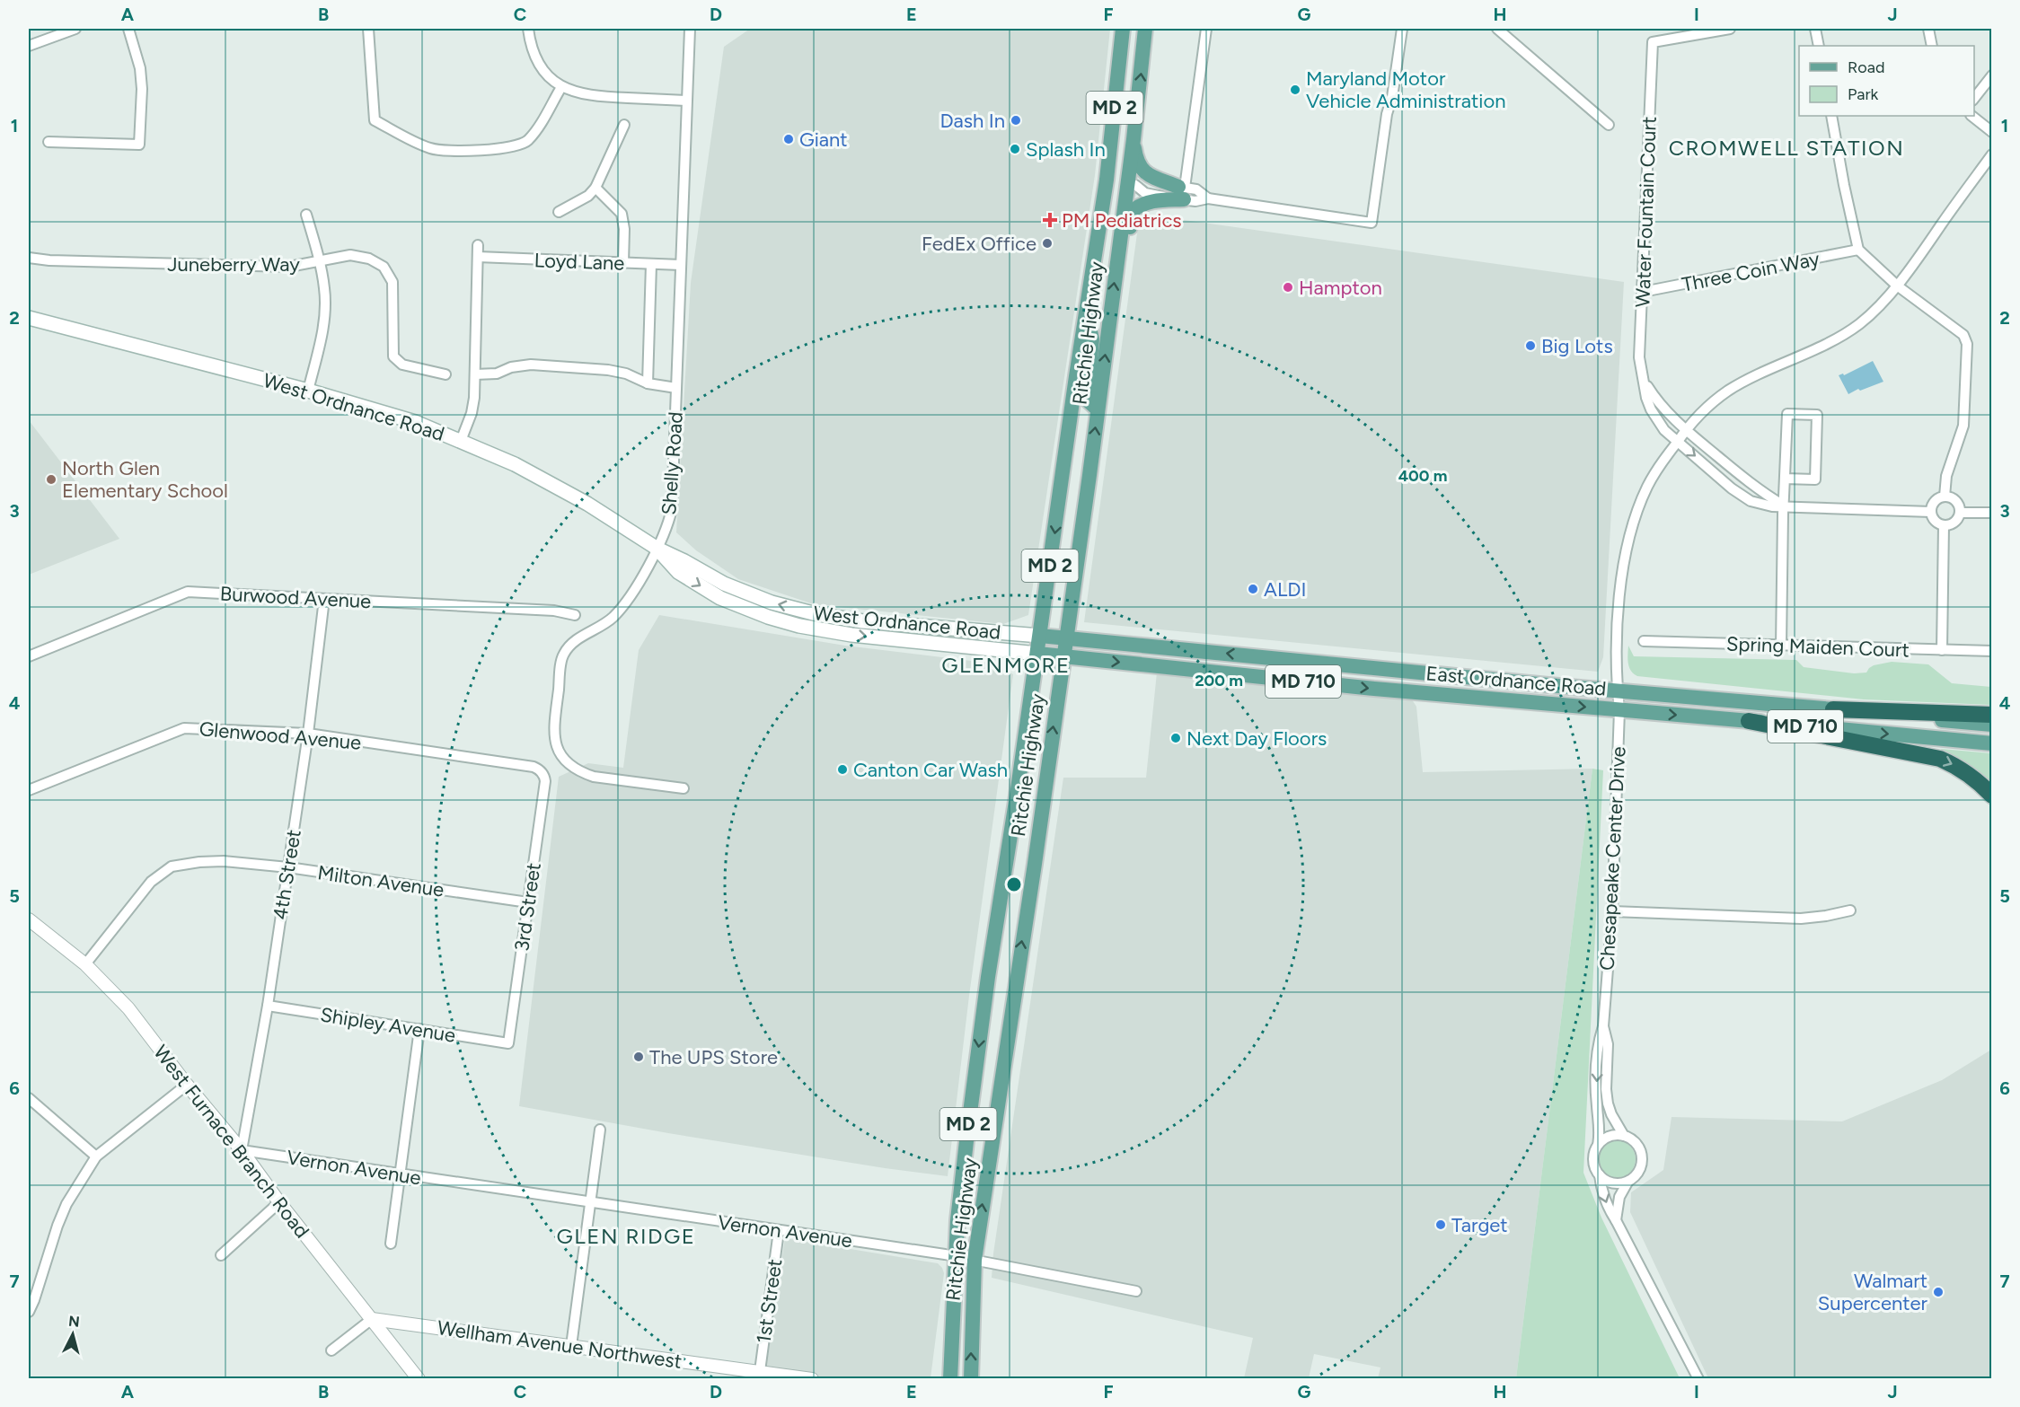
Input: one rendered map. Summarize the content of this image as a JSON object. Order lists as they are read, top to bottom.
{
  "streets": {
    "main road": [
      "MD 2",
      "Ritchie Highway",
      "West Ordnance Road",
      "East Ordnance Road",
      "MD 710"
    ],
    "street": [
      "Water Fountain Court",
      "Loyd Lane",
      "Juneberry Way",
      "Three Coin Way",
      "Shelly Road",
      "Burwood Avenue",
      "Spring Maiden Court",
      "Glenwood Avenue",
      "Chesapeake Center Drive",
      "4th Street",
      "Milton Avenue",
      "3rd Street",
      "Shipley Avenue",
      "West Furnace Branch Road",
      "Vernon Avenue",
      "1st Street",
      "Wellham Avenue Northwest"
    ]
  },
  "crossings": [
    ["Water Fountain Court", "Three Coin Way"],
    ["Water Fountain Court", "Chesapeake Center Drive"],
    ["Loyd Lane", "Shelly Road"],
    ["Ritchie Highway", "West Ordnance Road"],
    ["Ritchie Highway", "East Ordnance Road"],
    ["Ritchie Highway", "Vernon Avenue"],
    ["West Ordnance Road", "Shelly Road"],
    ["West Ordnance Road", "East Ordnance Road"],
    ["Burwood Avenue", "4th Street"],
    ["East Ordnance Road", "Chesapeake Center Drive"],
    ["Glenwood Avenue", "4th Street"],
    ["Glenwood Avenue", "3rd Street"],
    ["4th Street", "Milton Avenue"],
    ["4th Street", "Shipley Avenue"],
    ["4th Street", "West Furnace Branch Road"],
    ["4th Street", "Vernon Avenue"],
    ["Milton Avenue", "3rd Street"],
    ["Milton Avenue", "West Furnace Branch Road"],
    ["3rd Street", "Shipley Avenue"],
    ["West Furnace Branch Road", "Vernon Avenue"],
    ["West Furnace Branch Road", "Wellham Avenue Northwest"],
    ["Vernon Avenue", "1st Street"],
    ["1st Street", "Wellham Avenue Northwest"]
  ],
  "districts": ["CROMWELL STATION", "GLENMORE", "GLEN RIDGE"],
  "places": {
    "other": [
      "Maryland Motor Vehicle Administration",
      "Dash In",
      "Giant",
      "Splash In",
      "FedEx Office",
      "Hampton",
      "Big Lots",
      "North Glen Elementary School",
      "ALDI",
      "Next Day Floors",
      "Canton Car Wash",
      "The UPS Store",
      "Target",
      "Walmart Supercenter"
    ],
    "health": ["PM Pediatrics"]
  },
  "legend": ["Road", "Park"],
  "north": "top",
  "grid": {
    "columns": [
      "A",
      "B",
      "C",
      "D",
      "E",
      "F",
      "G",
      "H",
      "I",
      "J"
    ],
    "rows": [
      "1",
      "2",
      "3",
      "4",
      "5",
      "6",
      "7"
    ]
  },
  "rings": ["400 m", "200 m"]
}
